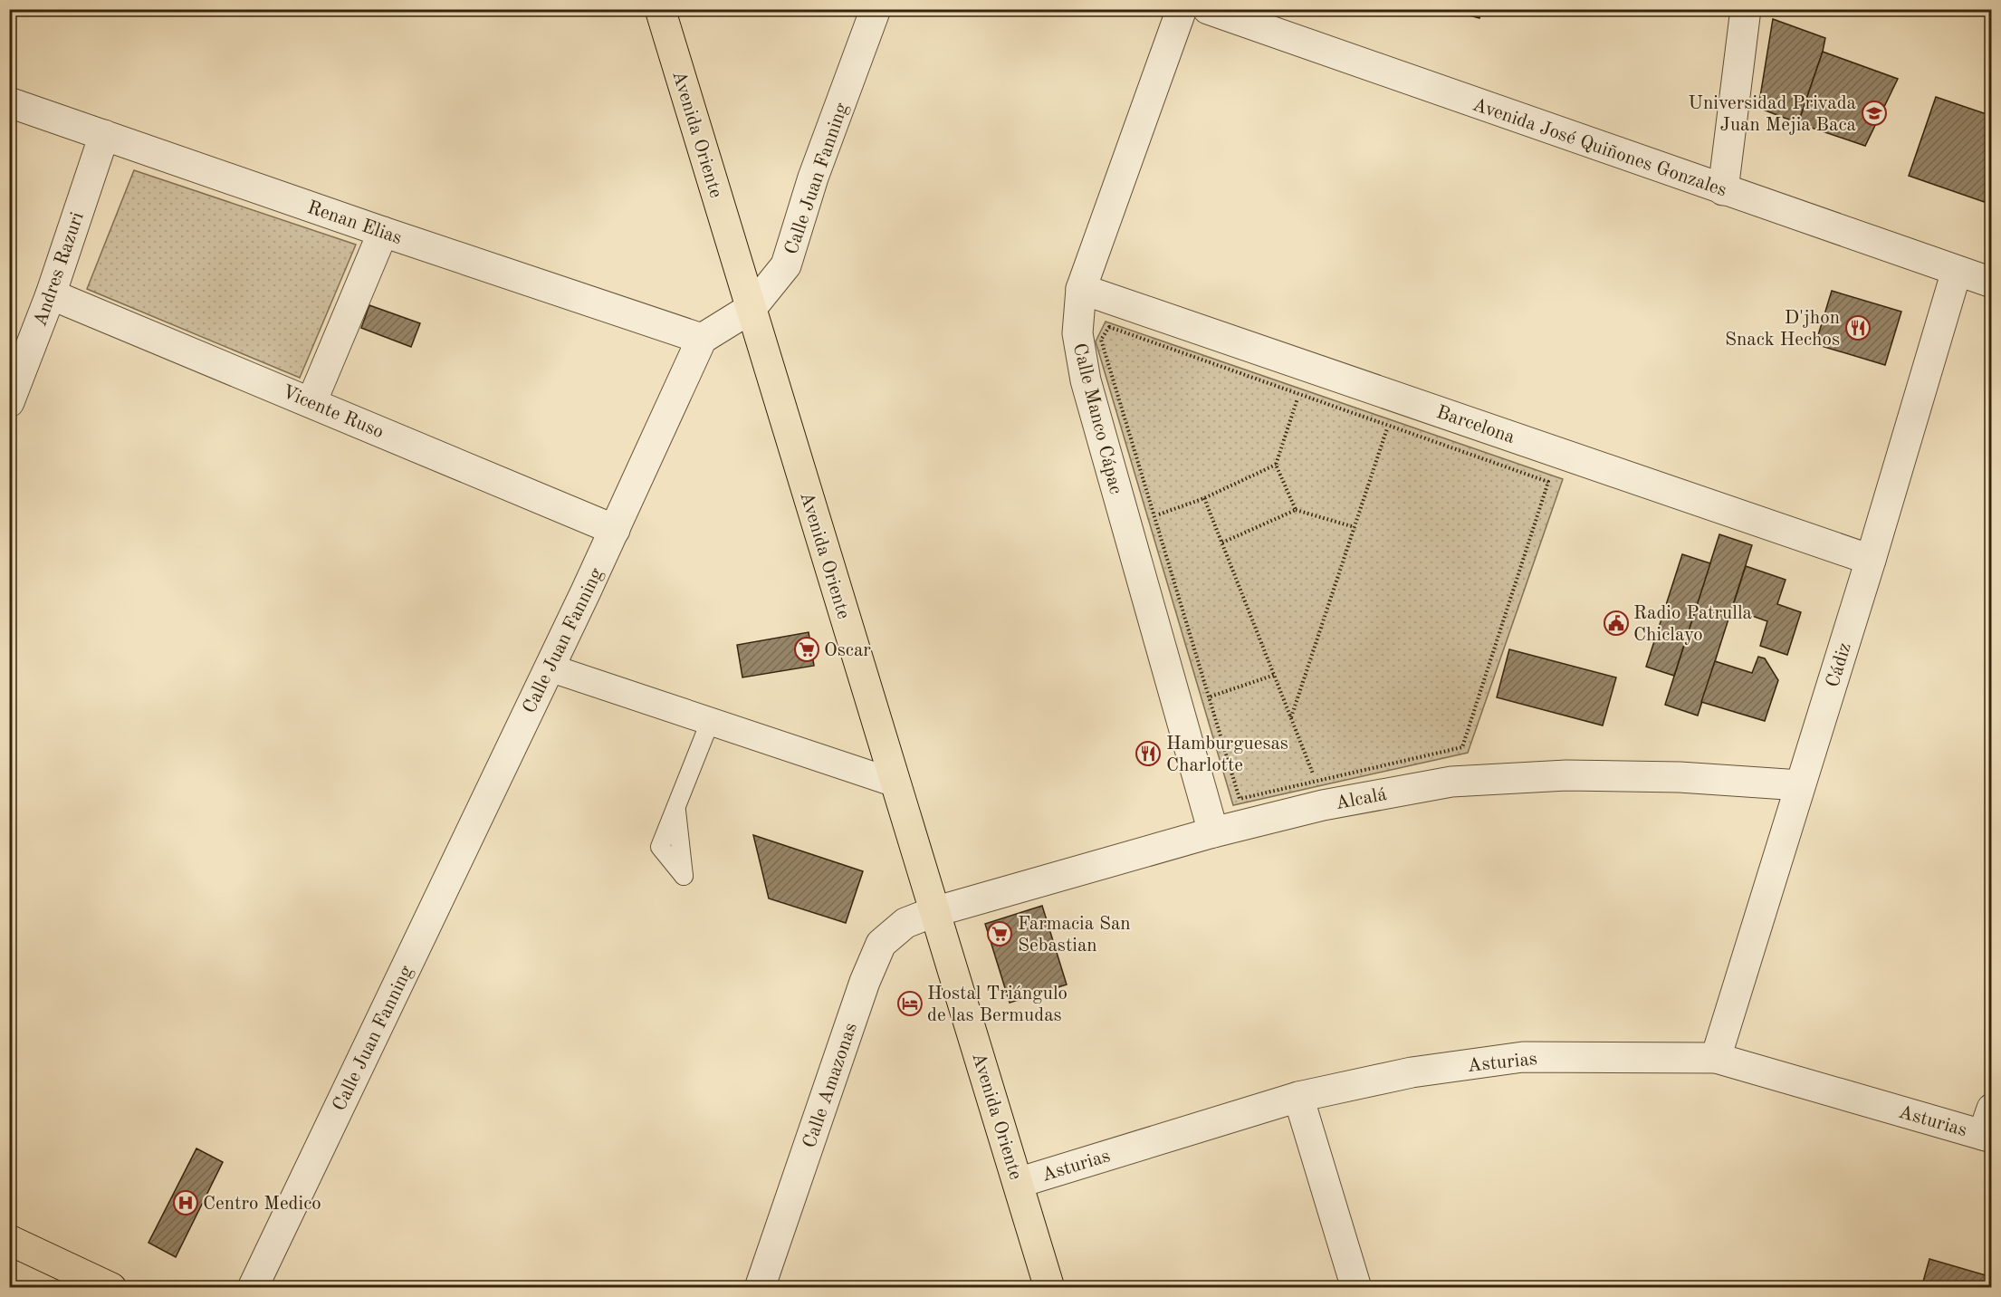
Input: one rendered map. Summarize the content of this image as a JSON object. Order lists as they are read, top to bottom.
{
  "streets": {
    "main road": ["Avenida Oriente"],
    "street": [
      "Avenida José Quiñones Gonzales",
      "Calle Juan Fanning",
      "Renan Elias",
      "Andres Razuri",
      "Vicente Ruso",
      "Calle Manco Cápac",
      "Barcelona",
      "Cádiz",
      "Alcalá",
      "Asturias",
      "Calle Amazonas"
    ]
  },
  "crossings": [
    ["Avenida Oriente", "Calle Juan Fanning"],
    ["Avenida Oriente", "Alcalá"],
    ["Avenida Oriente", "Asturias"],
    ["Avenida Oriente", "Calle Amazonas"],
    ["Avenida José Quiñones Gonzales", "Cádiz"],
    ["Calle Juan Fanning", "Renan Elias"],
    ["Calle Juan Fanning", "Vicente Ruso"],
    ["Renan Elias", "Andres Razuri"],
    ["Andres Razuri", "Vicente Ruso"],
    ["Calle Manco Cápac", "Barcelona"],
    ["Calle Manco Cápac", "Alcalá"],
    ["Barcelona", "Cádiz"],
    ["Cádiz", "Alcalá"],
    ["Cádiz", "Asturias"],
    ["Alcalá", "Calle Amazonas"]
  ],
  "places": {
    "school or university": ["Universidad Privada Juan Mejia Baca"],
    "restaurant": ["D'jhon Snack Hechos", "Hamburguesas Charlotte"],
    "public building": ["Radio Patrulla Chiclayo"],
    "supermarket": ["Oscar", "Farmacia San Sebastian"],
    "hotel": ["Hostal Triángulo de las Bermudas"],
    "hospital": ["Centro Medico"]
  }
}
